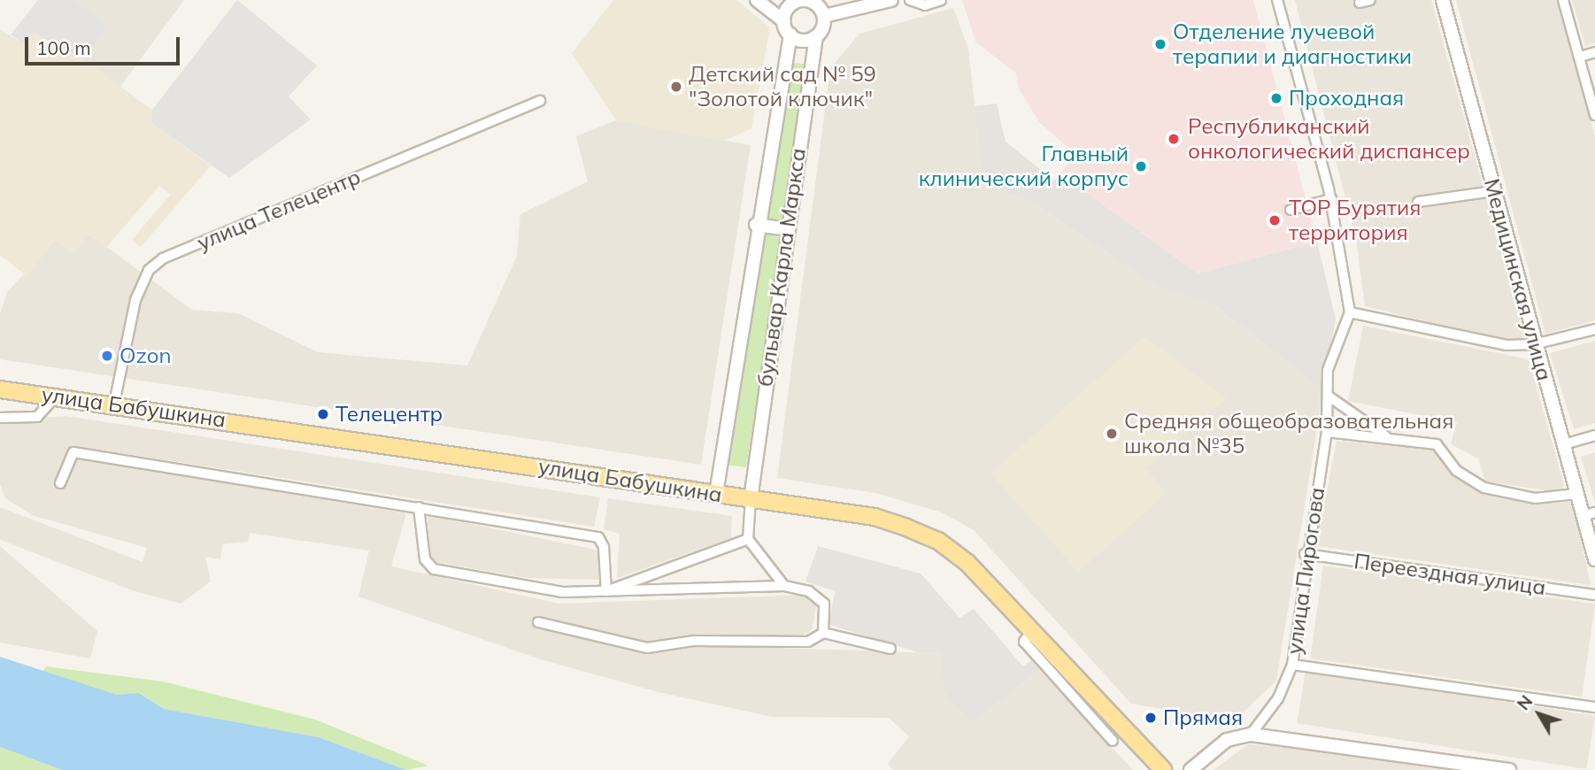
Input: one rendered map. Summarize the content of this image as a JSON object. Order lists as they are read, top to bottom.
{
  "streets": {
    "main road": ["улица Бабушкина"],
    "street": [
      "улица Телецентр",
      "бульвар Карла Маркса",
      "Медицинская улица",
      "улица Пирогова",
      "Переездная улица"
    ]
  },
  "crossings": [
    ["улица Телецентр", "улица Бабушкина"],
    ["бульвар Карла Маркса", "улица Бабушкина"],
    ["улица Пирогова", "Переездная улица"]
  ],
  "places": [
    "Отделение лучевой терапии и диагностики",
    "Детский сад № 59 \"Золотой ключик\"",
    "Проходная",
    "Республиканский онкологический диспансер",
    "Главный клинический корпус",
    "ТОР Бурятия территория",
    "Ozon",
    "Телецентр",
    "Средняя общеобразовательная школа №35",
    "Прямая"
  ],
  "scale_bar": "100 m",
  "north": "top left"
}
